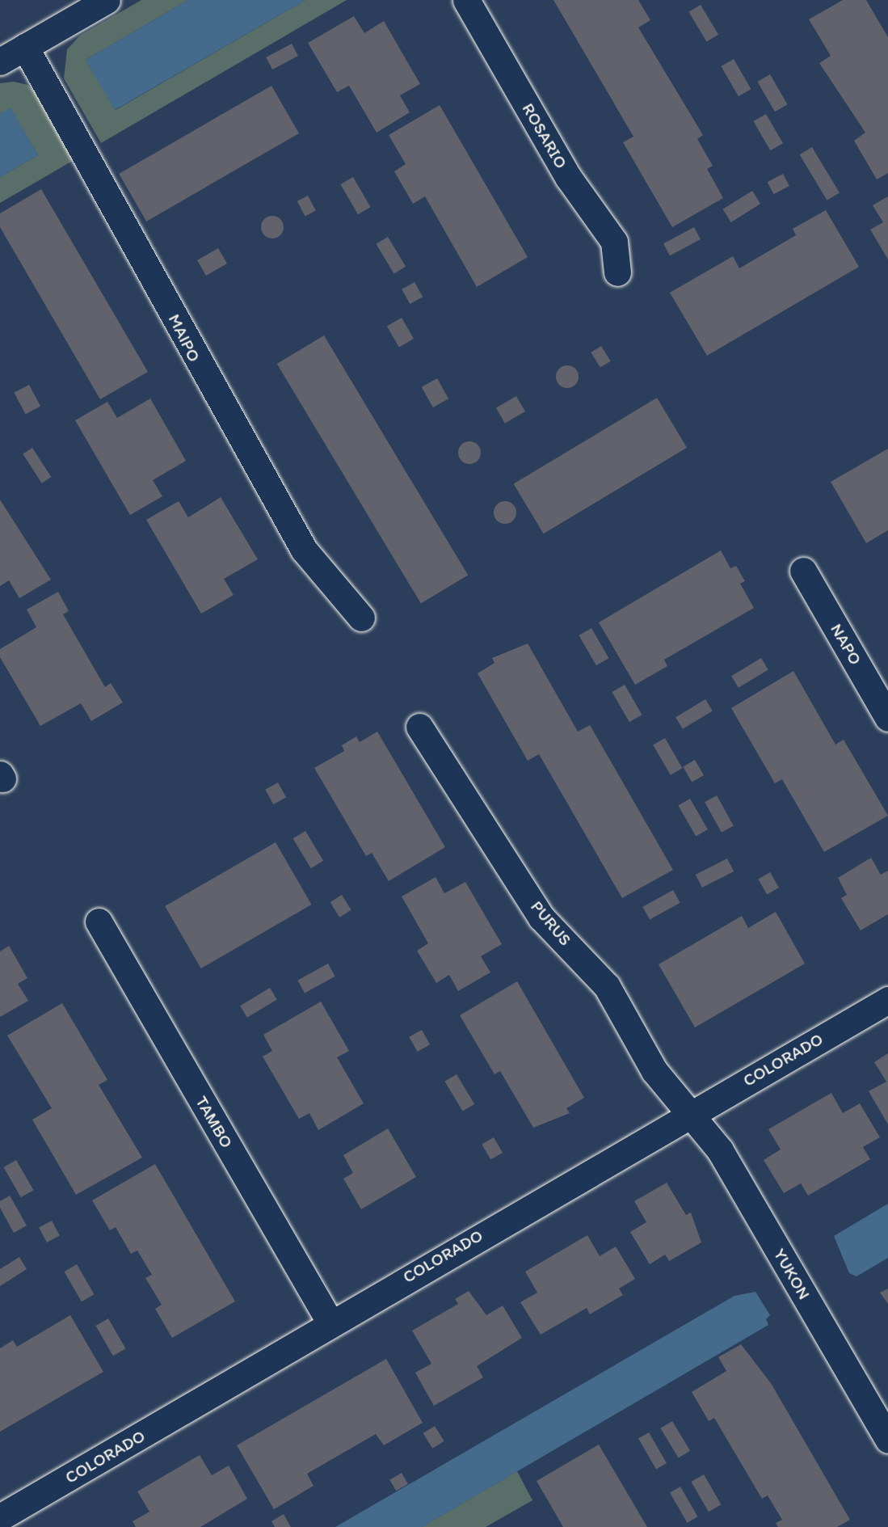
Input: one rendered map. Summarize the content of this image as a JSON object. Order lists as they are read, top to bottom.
{
  "streets": {
    "street": [
      "ROSARIO",
      "MAIPO",
      "NAPO",
      "PURUS",
      "COLORADO",
      "TAMBO",
      "YUKON"
    ]
  },
  "crossings": [
    ["PURUS", "COLORADO"],
    ["PURUS", "YUKON"],
    ["COLORADO", "TAMBO"],
    ["COLORADO", "YUKON"]
  ]
}
